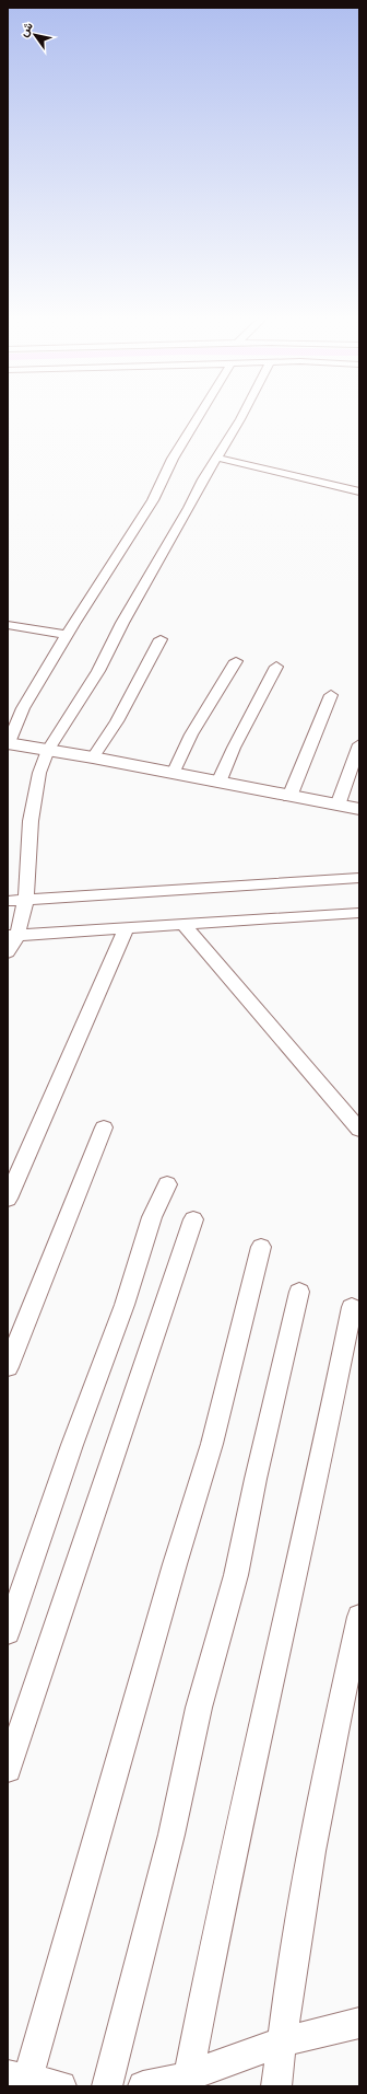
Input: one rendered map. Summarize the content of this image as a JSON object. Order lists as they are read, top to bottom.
{
  "north": "top left"
}
